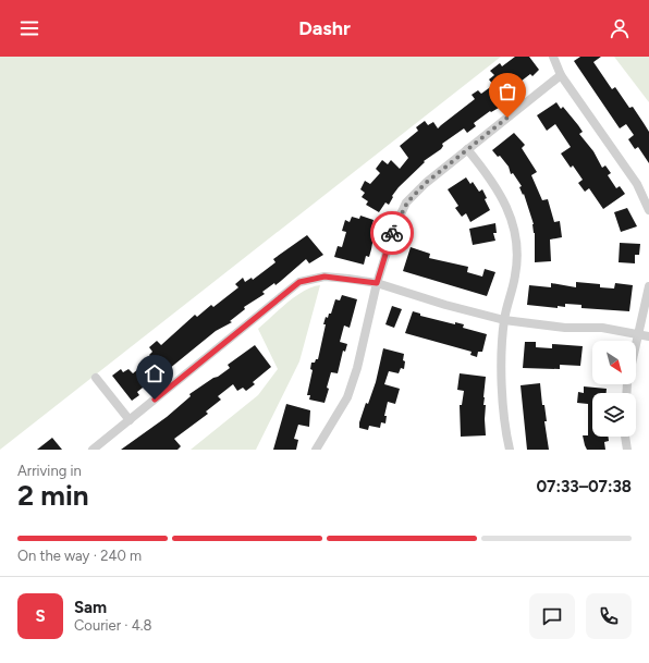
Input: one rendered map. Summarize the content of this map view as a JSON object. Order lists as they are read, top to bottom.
{
  "north": "bottom right",
  "page": {
    "header": "Dashr",
    "heading": ["2 min", "Arriving in", "07:33–07:38"],
    "panel": ["Sam", "Courier · 4.8"],
    "bar": "On the way · 240 m",
    "round": "S"
  }
}
